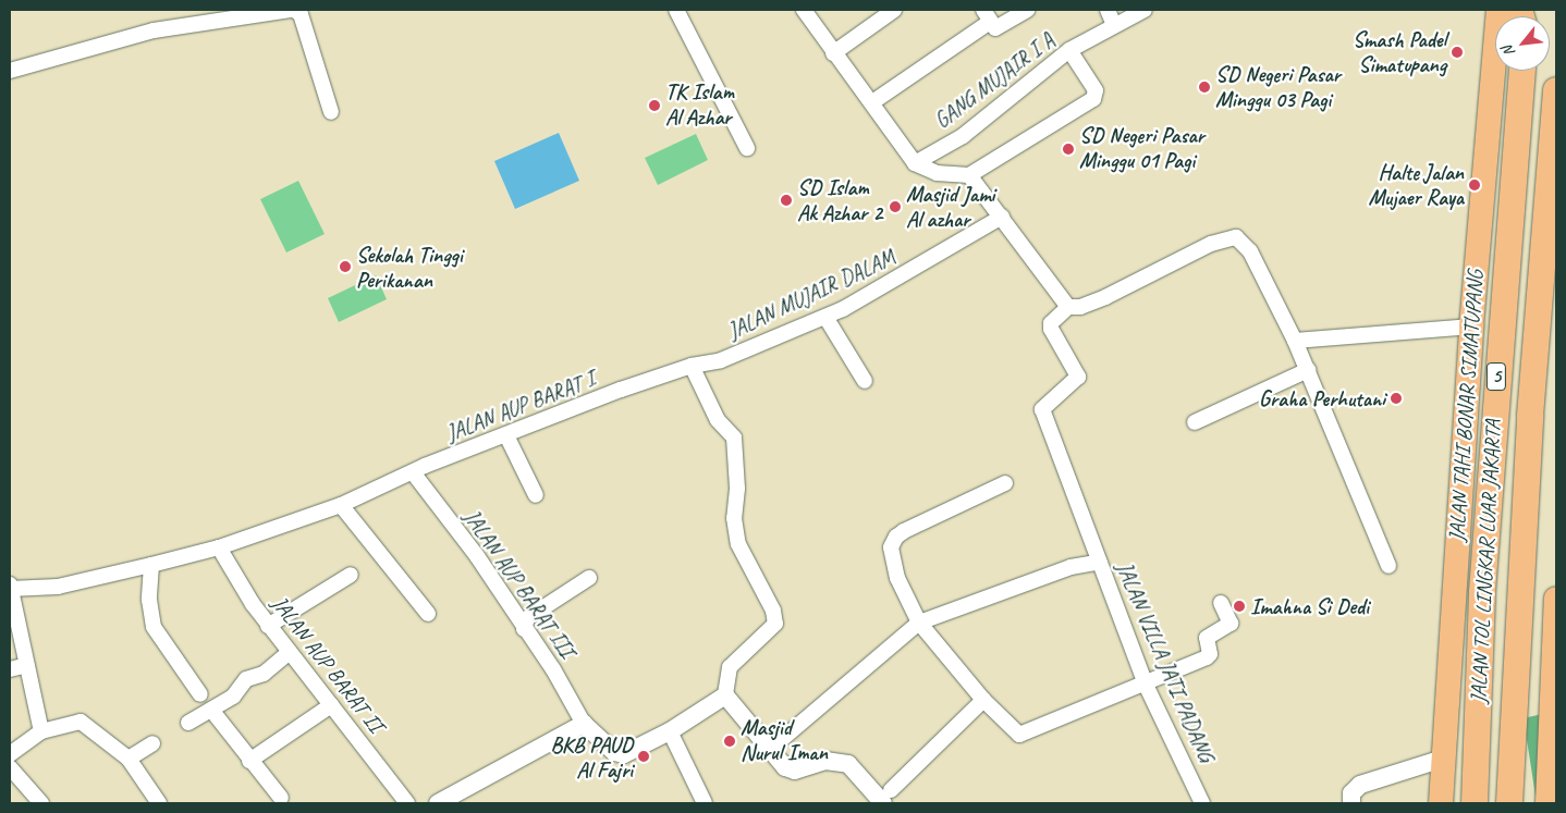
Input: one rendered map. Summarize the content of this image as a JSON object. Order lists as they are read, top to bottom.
{
  "streets": {
    "highway": ["5", "JALAN TAHI BONAR SIMATUPANG", "JALAN TOL LINGKAR LUAR JAKARTA"],
    "street": [
      "GANG MUJAIR I A",
      "JALAN MUJAIR DALAM",
      "JALAN AUP BARAT I",
      "JALAN AUP BARAT III",
      "JALAN VILLA JATI PADANG",
      "JALAN AUP BARAT II"
    ]
  },
  "crossings": [
    ["JALAN MUJAIR DALAM", "JALAN AUP BARAT I"],
    ["JALAN AUP BARAT I", "JALAN AUP BARAT III"],
    ["JALAN AUP BARAT I", "JALAN AUP BARAT II"]
  ],
  "places": [
    "Smash Padel Simatupang",
    "SD Negeri Pasar Minggu 03 Pagi",
    "TK Islam Al Azhar",
    "SD Negeri Pasar Minggu 01 Pagi",
    "Halte Jalan Mujaer Raya",
    "SD Islam Ak Azhar 2",
    "Masjid Jami Al azhar",
    "Sekolah Tinggi Perikanan",
    "Graha Perhutani",
    "Imahna Si Dedi",
    "Masjid Nurul Iman",
    "BKB PAUD Al Fajri"
  ],
  "north": "bottom left"
}
